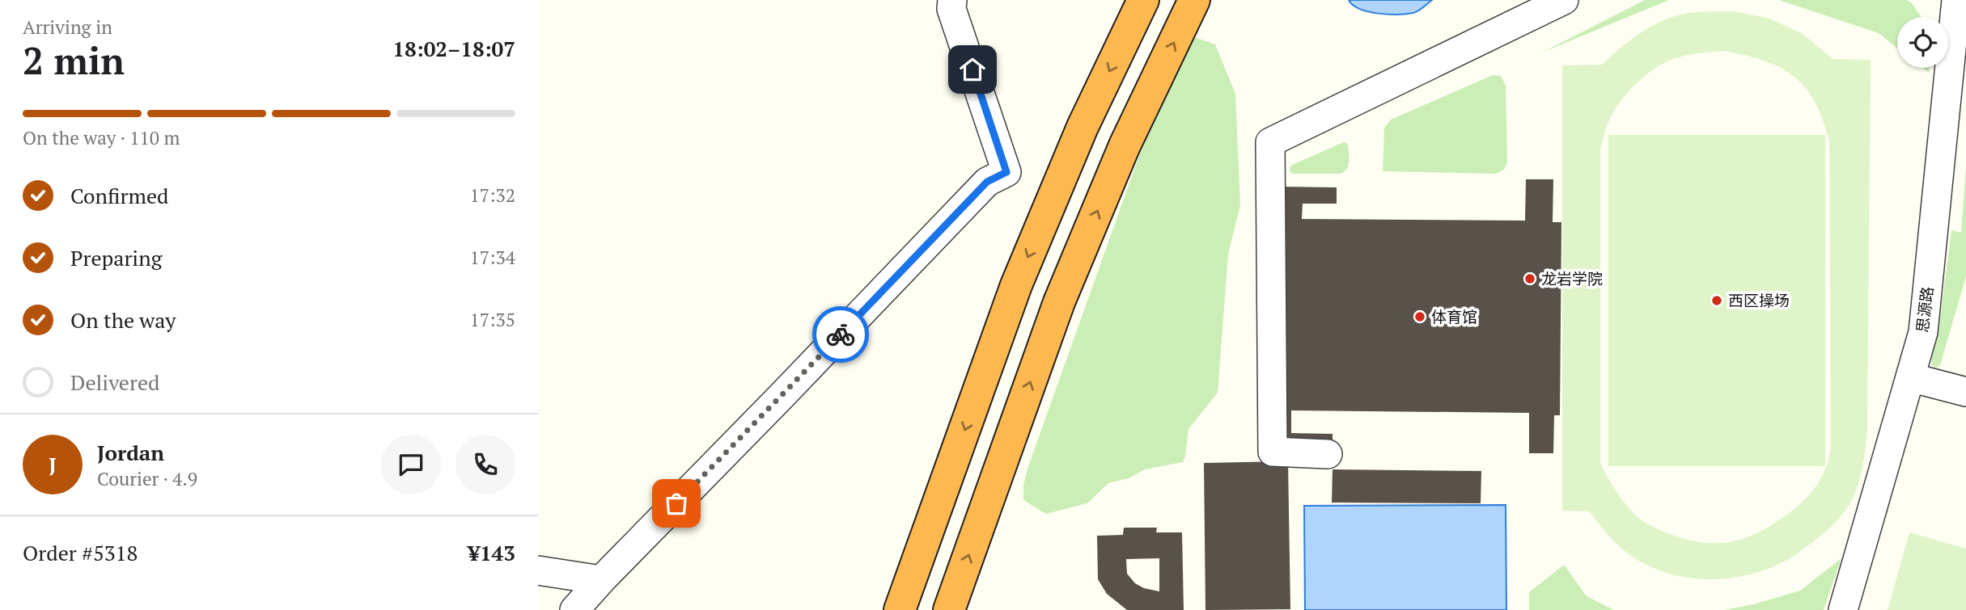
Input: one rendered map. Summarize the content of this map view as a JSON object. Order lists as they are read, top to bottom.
{
  "streets": {
    "street": ["思源路"]
  },
  "places": ["龙岩学院", "西区操场", "体育馆"],
  "page": {
    "heading": ["2 min", "Arriving in", "18:02–18:07"],
    "panel": [
      "Jordan",
      "Courier · 4.9",
      "Order #5318",
      "¥143"
    ],
    "bar": "On the way · 110 m",
    "list": [
      ["Confirmed", "17:32"],
      ["Preparing", "17:34"],
      ["On the way", "17:35"],
      "Delivered"
    ],
    "round": "J"
  }
}
